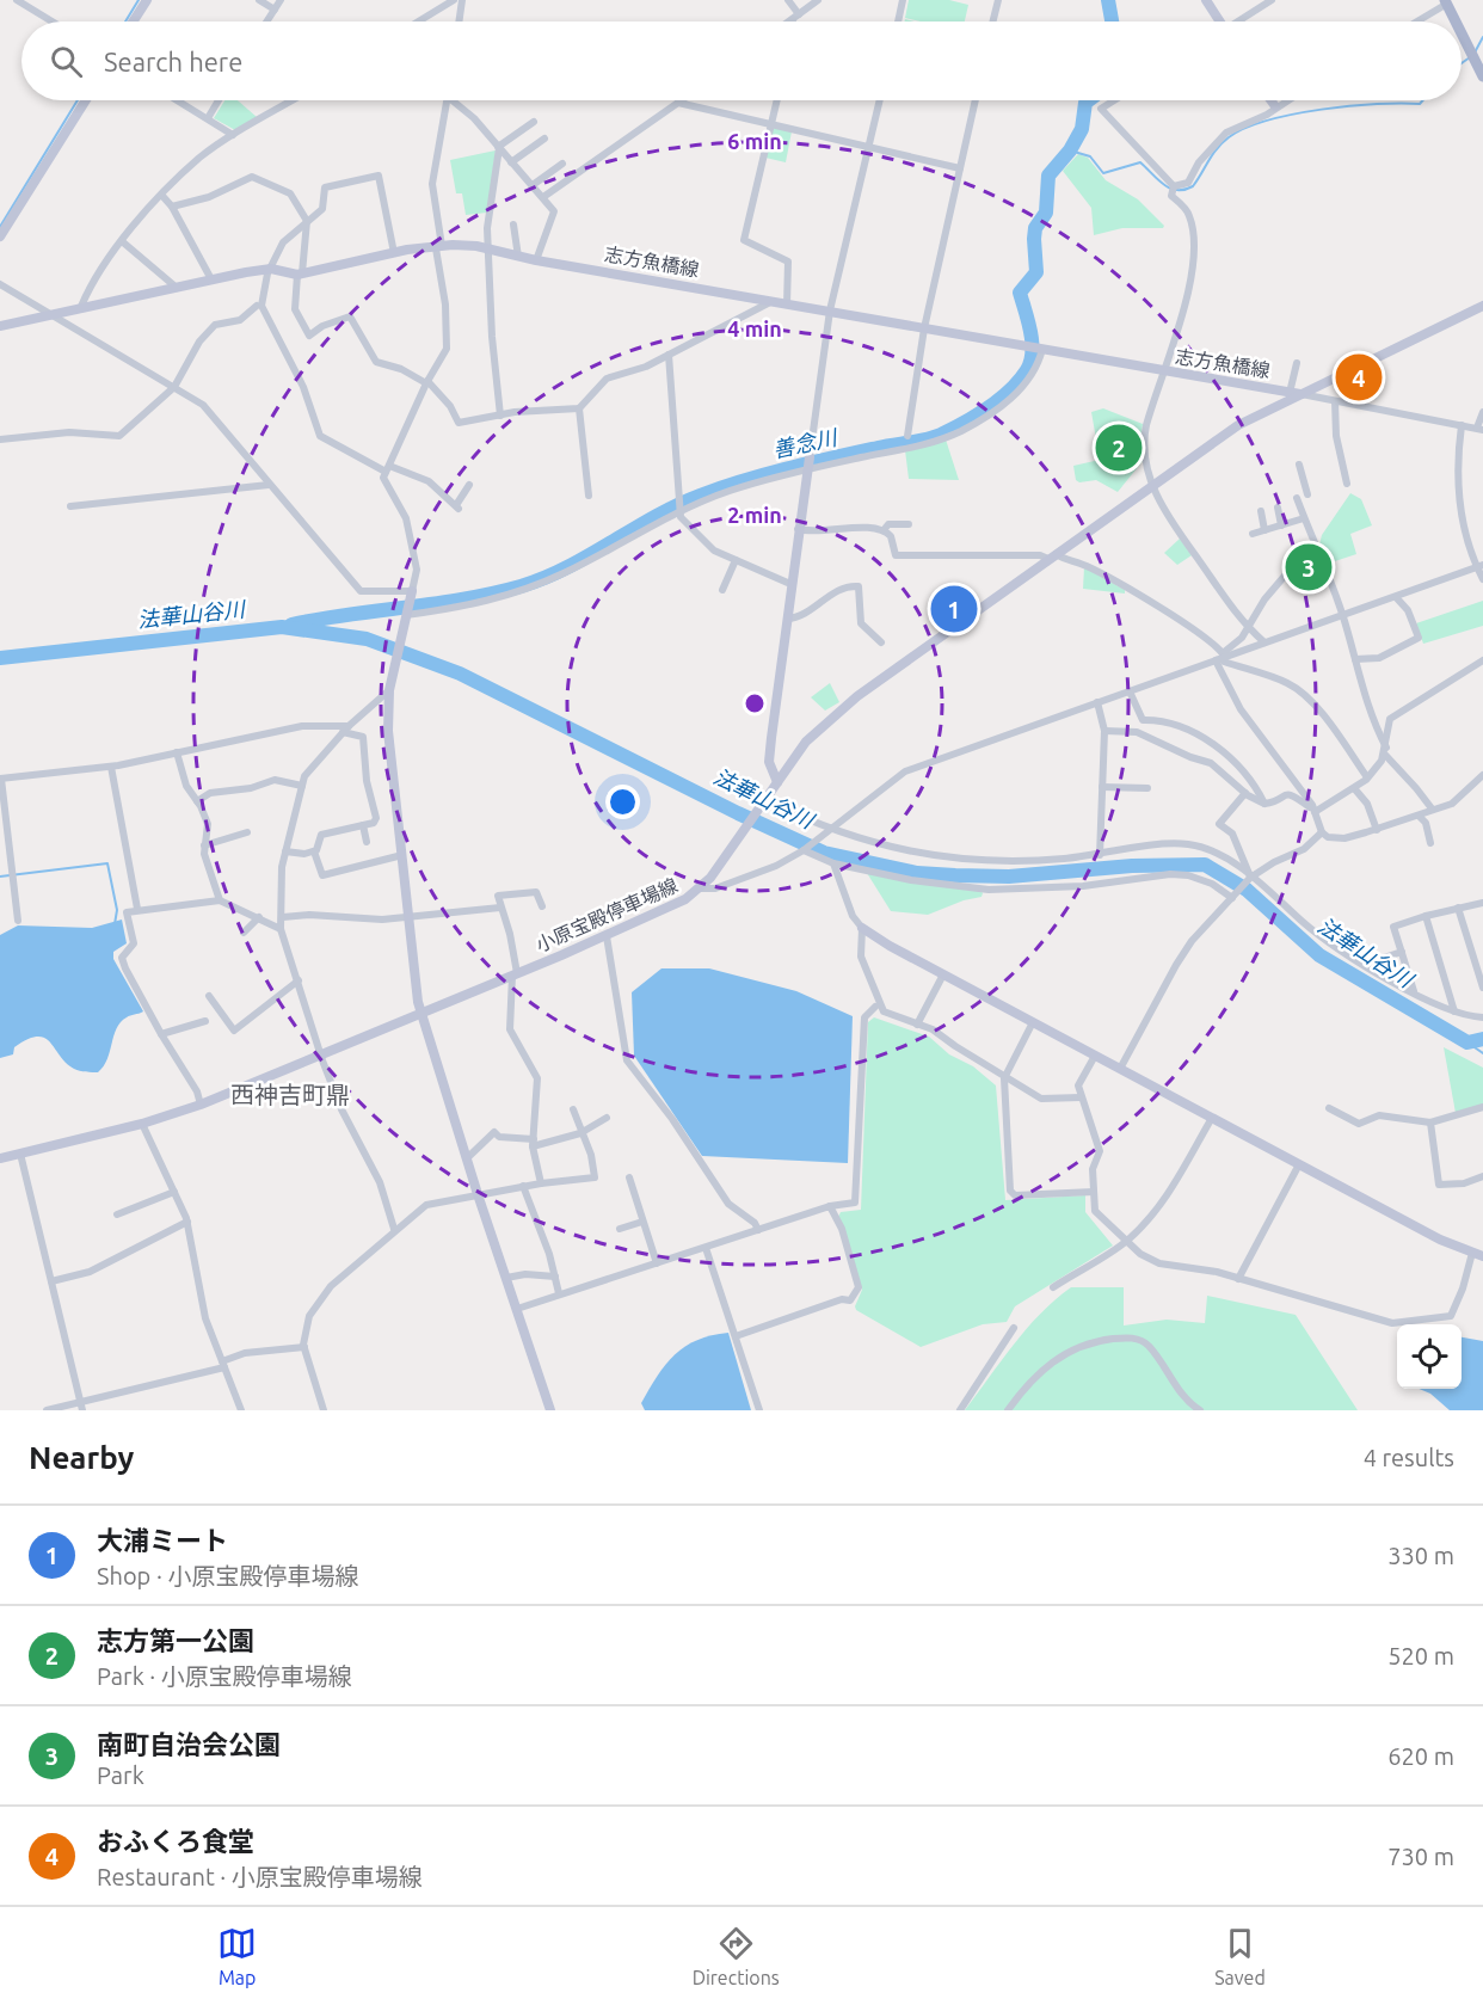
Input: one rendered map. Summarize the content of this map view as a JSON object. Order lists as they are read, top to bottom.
{
  "streets": {
    "main road": ["志方魚橋線", "小原宝殿停車場線"]
  },
  "crossings": [
    ["志方魚橋線", "小原宝殿停車場線"]
  ],
  "districts": ["西神吉町鼎"],
  "water": ["善念川", "法華山谷川"],
  "page": {
    "search": "Search here",
    "pins": [
      "4",
      "2",
      "3",
      "1"
    ],
    "heading": ["Nearby", "4 results"],
    "list": [
      {
        "mark": "1",
        "name": "大浦ミート",
        "note": "Shop · 小原宝殿停車場線",
        "value": "330 m"
      },
      {
        "mark": "2",
        "name": "志方第一公園",
        "note": "Park · 小原宝殿停車場線",
        "value": "520 m"
      },
      {
        "mark": "3",
        "name": "南町自治会公園",
        "note": "Park",
        "value": "620 m"
      },
      {
        "mark": "4",
        "name": "おふくろ食堂",
        "note": "Restaurant · 小原宝殿停車場線",
        "value": "730 m"
      }
    ],
    "nav": ["Map", "Directions", "Saved"]
  },
  "rings": ["6 min", "4 min", "2 min"]
}
